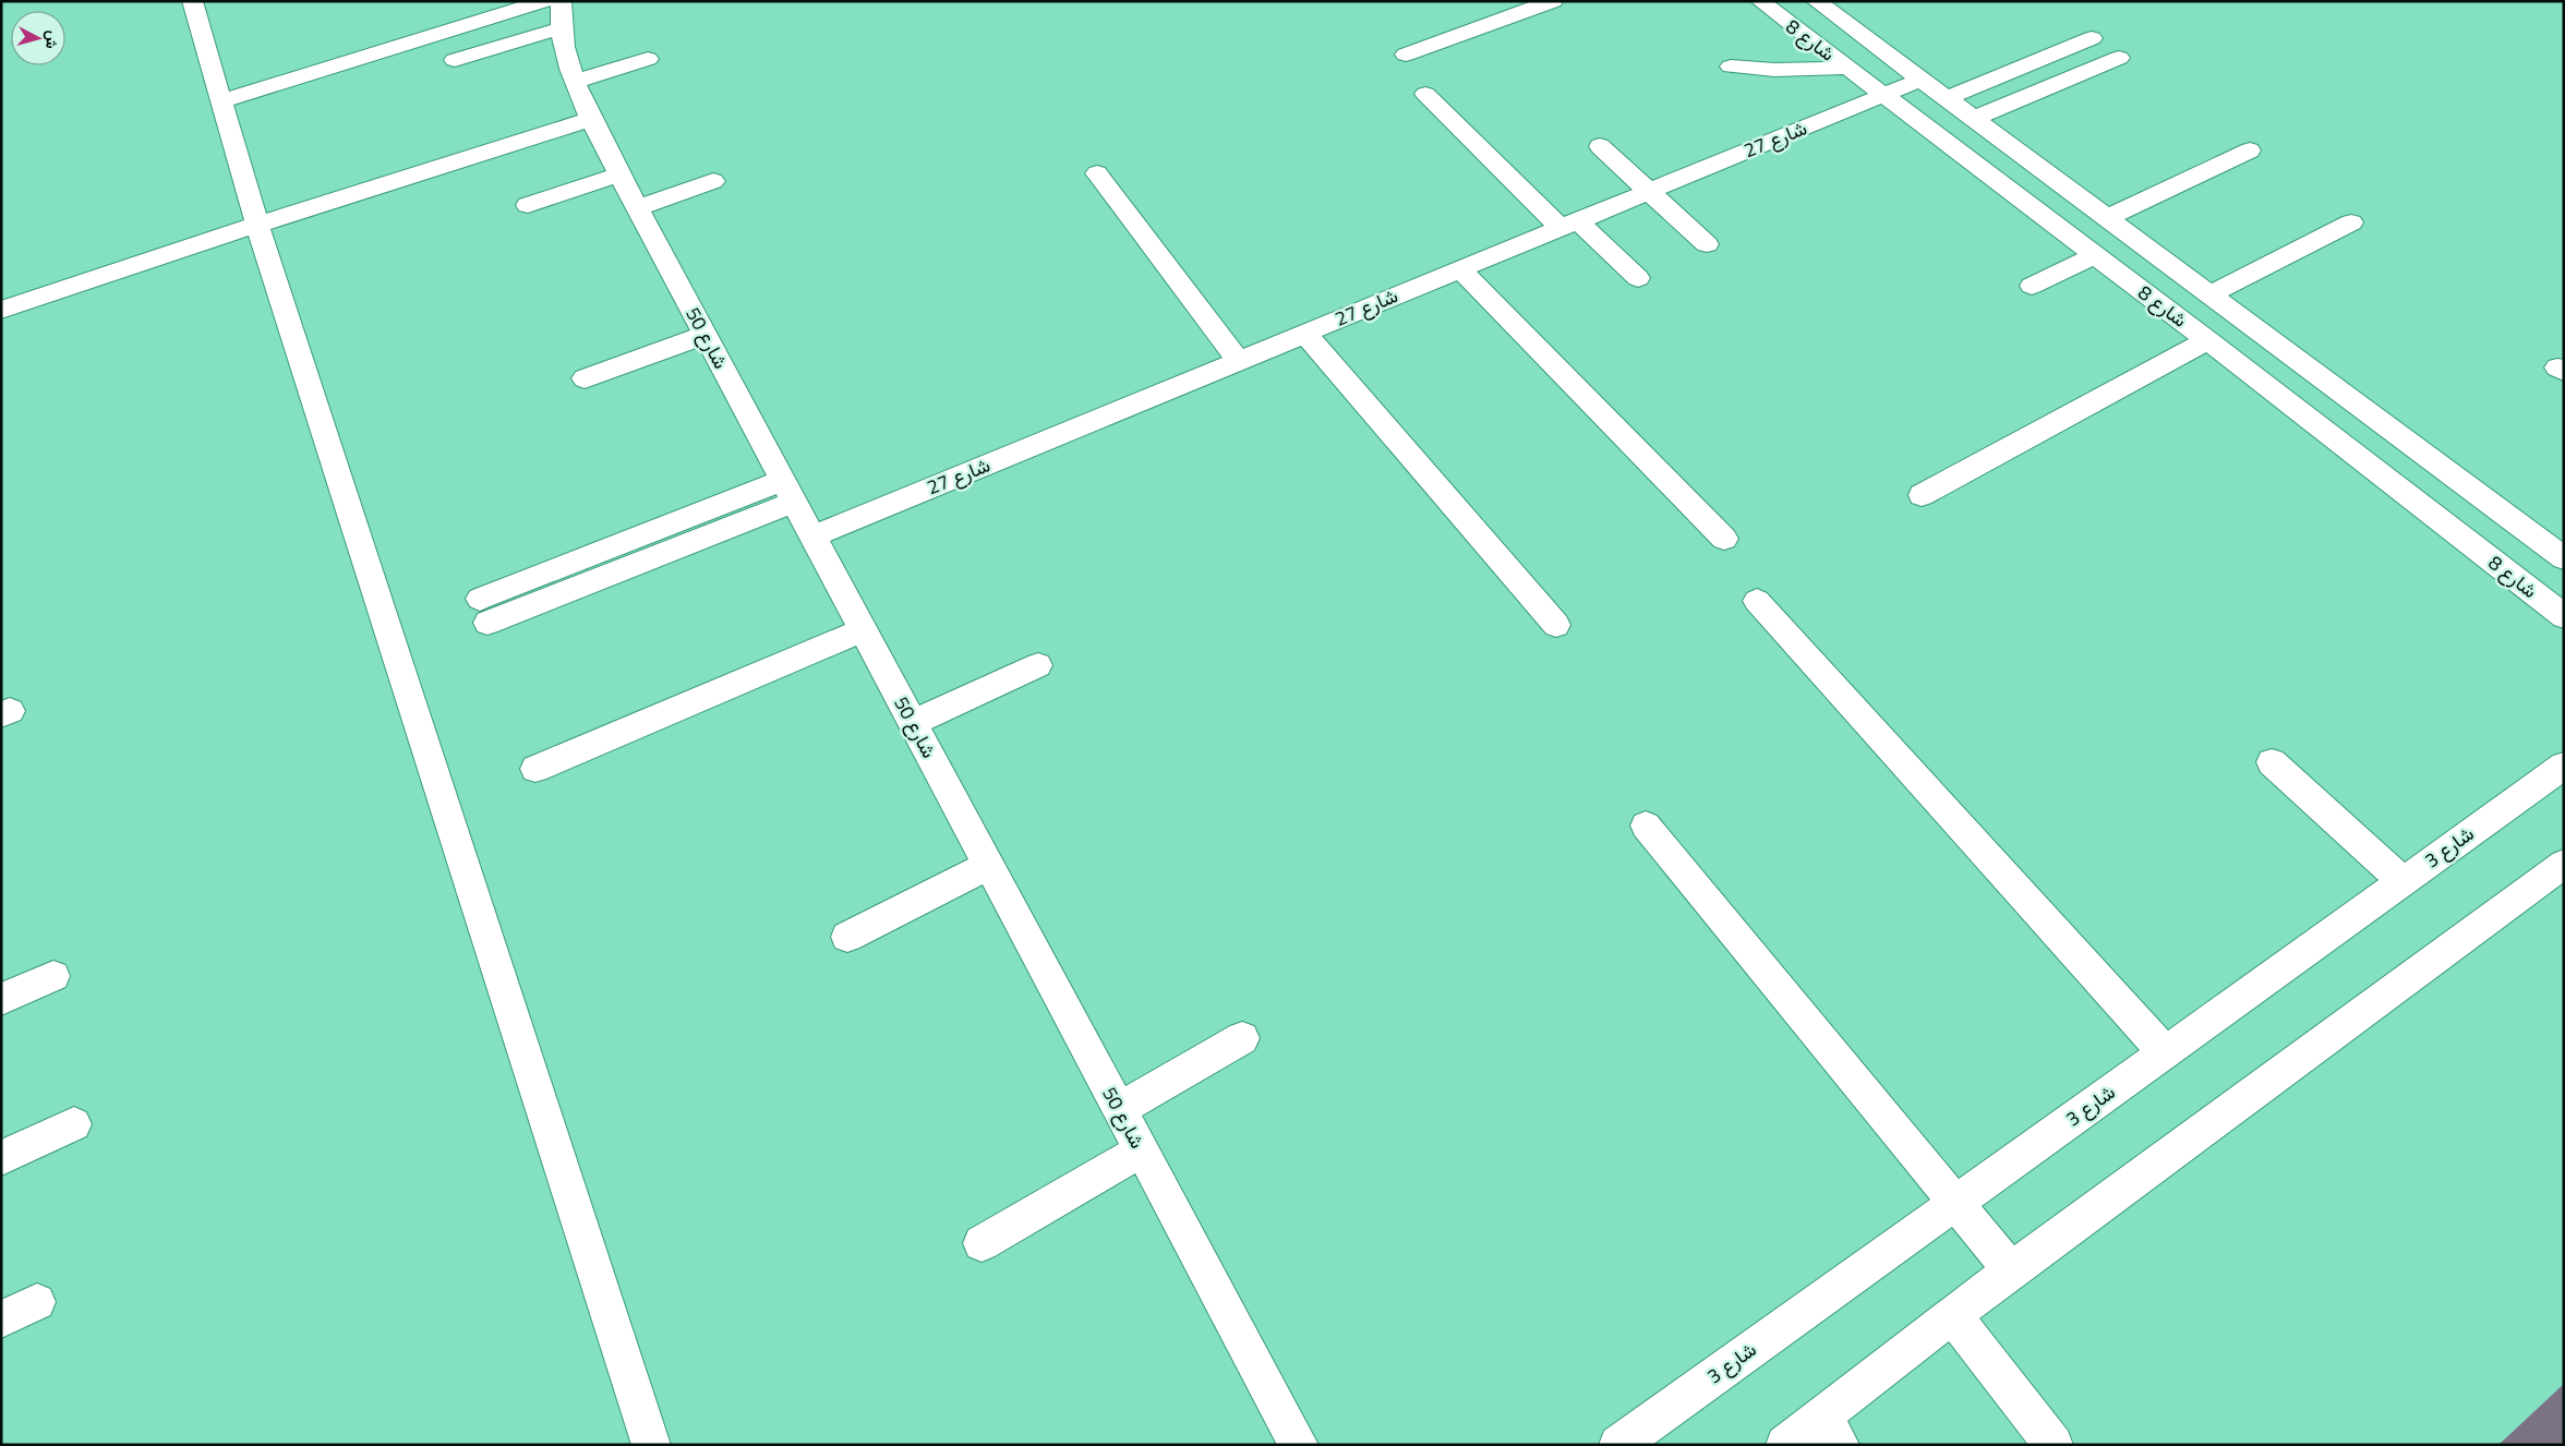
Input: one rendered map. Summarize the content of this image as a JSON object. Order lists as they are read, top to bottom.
{
  "streets": {
    "street": [
      "شارع 8",
      "شارع 27",
      "شارع 50",
      "شارع 3"
    ]
  },
  "crossings": [
    ["شارع 8", "شارع 27"],
    ["شارع 27", "شارع 50"]
  ],
  "north": "right"
}
